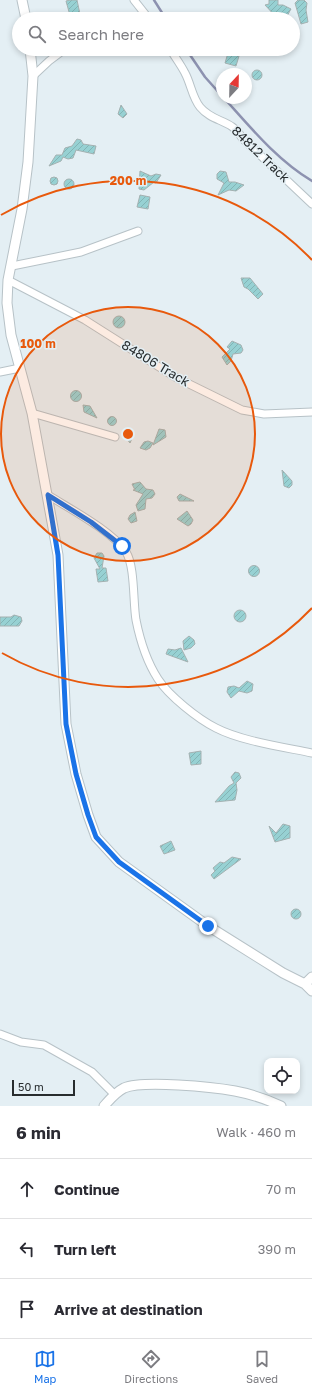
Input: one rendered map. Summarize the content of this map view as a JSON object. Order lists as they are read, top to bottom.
{
  "streets": {
    "street": ["84812 Track", "84806 Track"]
  },
  "scale_bar": "50 m",
  "north": "top",
  "page": {
    "search": "Search here",
    "scale": "50 m",
    "heading": ["6 min", "Walk · 460 m"],
    "list": [
      ["Continue", "70 m"],
      ["Turn left", "390 m"],
      "Arrive at destination"
    ],
    "nav": ["Map", "Directions", "Saved"]
  },
  "rings": ["200 m", "100 m"]
}
